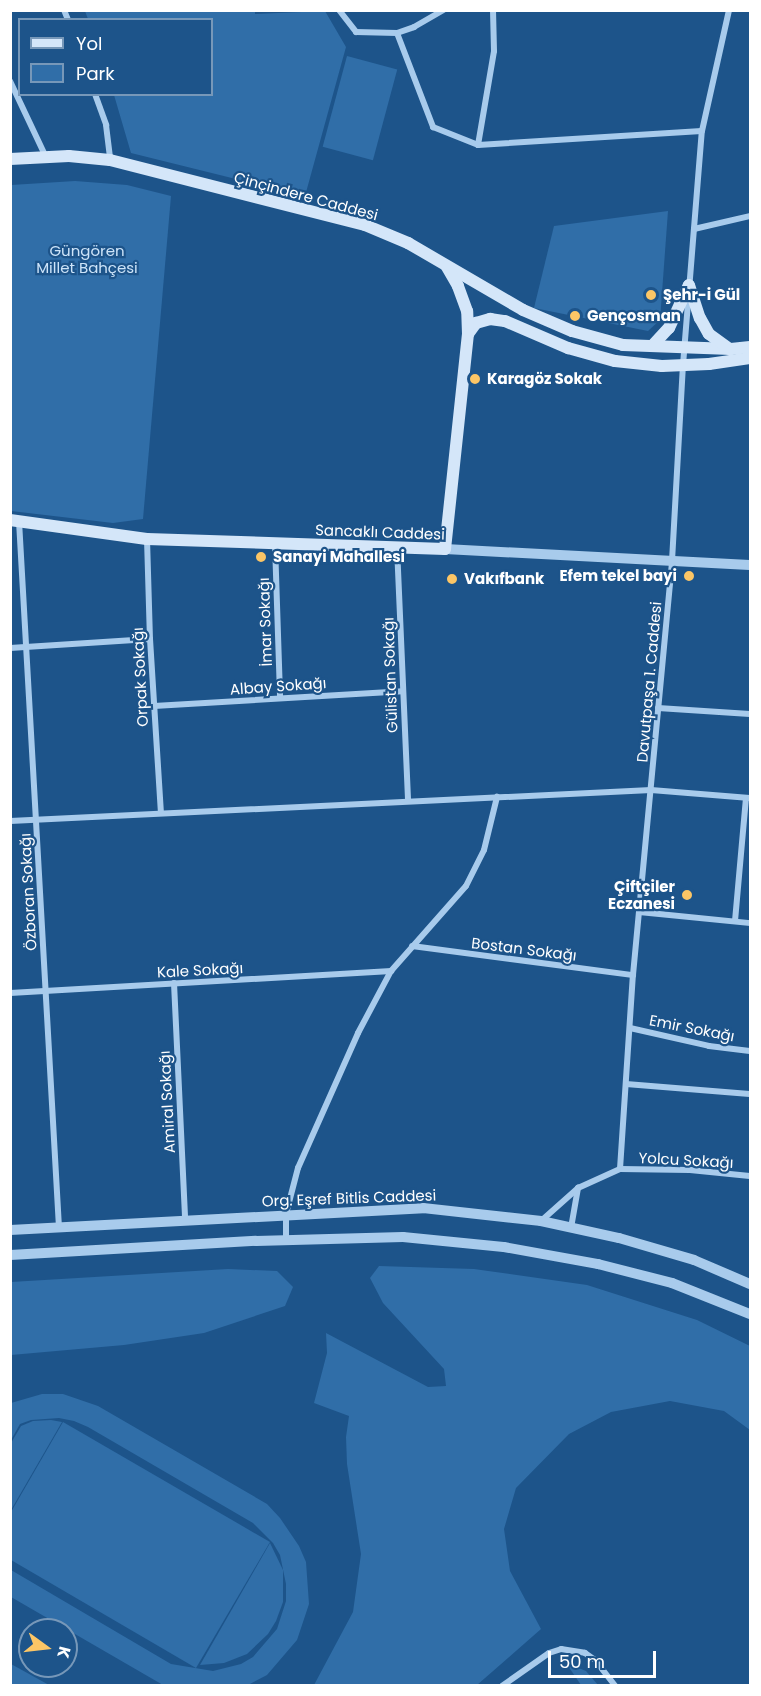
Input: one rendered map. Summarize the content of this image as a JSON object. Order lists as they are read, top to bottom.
{
  "streets": {
    "main road": ["Çinçindere Caddesi", "Sancaklı Caddesi"],
    "street": [
      "İmar Sokağı",
      "Gülistan Sokağı",
      "Orpak Sokağı",
      "Davutpaşa 1. Caddesi",
      "Albay Sokağı",
      "Özboran Sokağı",
      "Bostan Sokağı",
      "Kale Sokağı",
      "Emir Sokağı",
      "Amiral Sokağı",
      "Yolcu Sokağı",
      "Org. Eşref Bitlis Caddesi"
    ]
  },
  "crossings": [
    ["Çinçindere Caddesi", "Davutpaşa 1. Caddesi"],
    ["Sancaklı Caddesi", "İmar Sokağı"],
    ["Sancaklı Caddesi", "Gülistan Sokağı"],
    ["Sancaklı Caddesi", "Orpak Sokağı"],
    ["Sancaklı Caddesi", "Davutpaşa 1. Caddesi"],
    ["Sancaklı Caddesi", "Özboran Sokağı"],
    ["İmar Sokağı", "Albay Sokağı"],
    ["Gülistan Sokağı", "Albay Sokağı"],
    ["Orpak Sokağı", "Albay Sokağı"],
    ["Davutpaşa 1. Caddesi", "Bostan Sokağı"],
    ["Davutpaşa 1. Caddesi", "Emir Sokağı"],
    ["Davutpaşa 1. Caddesi", "Yolcu Sokağı"],
    ["Özboran Sokağı", "Kale Sokağı"],
    ["Özboran Sokağı", "Org. Eşref Bitlis Caddesi"],
    ["Kale Sokağı", "Amiral Sokağı"],
    ["Amiral Sokağı", "Org. Eşref Bitlis Caddesi"]
  ],
  "parks": ["Güngören Millet Bahçesi"],
  "places": [
    "Şehr-i Gül",
    "Gençosman",
    "Karagöz Sokak",
    "Sanayi Mahallesi",
    "Efem tekel bayi",
    "Vakıfbank",
    "Çiftçiler Eczanesi"
  ],
  "legend": ["Yol", "Park"],
  "scale_bar": "50 m",
  "north": "right"
}
